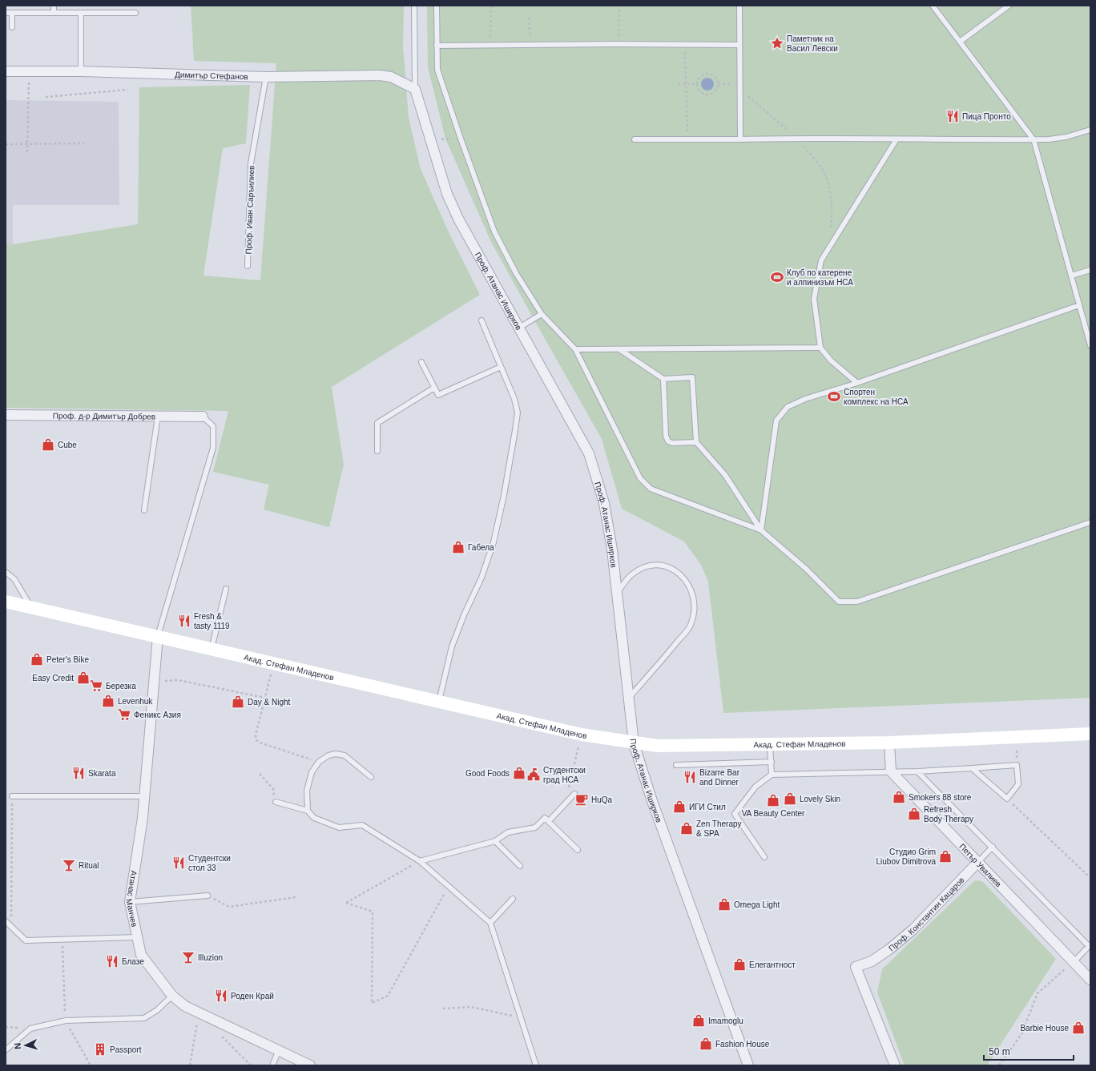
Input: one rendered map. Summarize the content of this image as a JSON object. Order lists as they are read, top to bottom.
{
  "streets": {
    "street": [
      "Димитър Стефанов",
      "Проф. Атанас Иширков",
      "Проф. д-р Димитър Добрев",
      "Акад. Стефан Младенов",
      "Петър Увалиев",
      "Атанас Манчев",
      "Проф. Константин Кацаров"
    ],
    "lane": ["Проф. Иван Саръилиев"]
  },
  "crossings": [
    ["Димитър Стефанов", "Проф. Иван Саръилиев"],
    ["Димитър Стефанов", "Проф. Атанас Иширков"],
    ["Проф. Атанас Иширков", "Акад. Стефан Младенов"],
    ["Акад. Стефан Младенов", "Атанас Манчев"],
    ["Петър Увалиев", "Проф. Константин Кацаров"]
  ],
  "places": {
    "place": ["Паметник на Васил Левски"],
    "restaurant": [
      "Пица Пронто",
      "Fresh & tasty 1119",
      "Skarata",
      "Bizarre Bar and Dinner",
      "Студентски стол 33",
      "Блазе",
      "Роден Край"
    ],
    "sports": ["Клуб по катерене и алпинизъм НСА", "Спортен комплекс на НСА"],
    "shop": [
      "Cube",
      "Габела",
      "Peter's Bike",
      "Easy Credit",
      "Levenhuk",
      "Day & Night",
      "Good Foods",
      "Smokers 88 store",
      "Lovely Skin",
      "VA Beauty Center",
      "ИГИ Стил",
      "Refresh Body Therapy",
      "Zen Therapy & SPA",
      "Студио Grim Liubov Dimitrova",
      "Omega Light",
      "Елегантност",
      "Imamoglu",
      "Barbie House",
      "Fashion House"
    ],
    "supermarket": ["Березка", "Феникс Азия"],
    "public building": ["Студентски град НСА"],
    "cafe": ["HuQa"],
    "bar": ["Ritual", "Illuzion"],
    "building": ["Passport"]
  },
  "scale_bar": "50 m",
  "north": "left"
}
